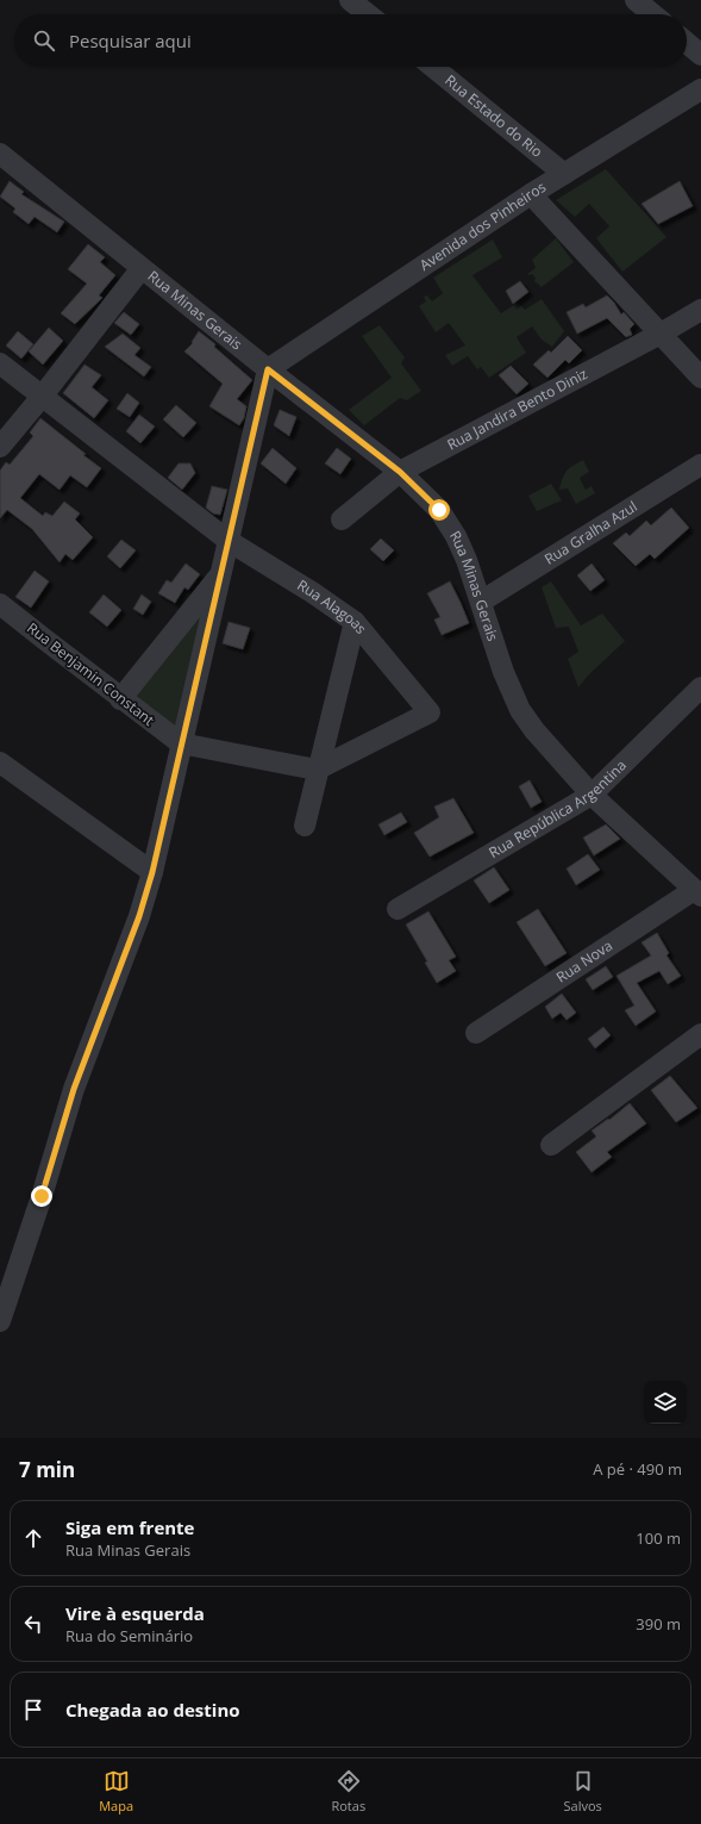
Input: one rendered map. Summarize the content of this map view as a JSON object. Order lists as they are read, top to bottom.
{
  "streets": {
    "street": [
      "Rua Estado do Rio",
      "Avenida dos Pinheiros",
      "Rua Minas Gerais",
      "Rua Jandira Bento Diniz",
      "Rua Gralha Azul",
      "Rua Alagoas",
      "Rua Benjamin Constant",
      "Rua República Argentina",
      "Rua Nova"
    ]
  },
  "crossings": [
    ["Rua Estado do Rio", "Avenida dos Pinheiros"],
    ["Avenida dos Pinheiros", "Rua Minas Gerais"],
    ["Rua Minas Gerais", "Rua Jandira Bento Diniz"],
    ["Rua Minas Gerais", "Rua Gralha Azul"],
    ["Rua Minas Gerais", "Rua República Argentina"],
    ["Rua Minas Gerais", "Rua Nova"]
  ],
  "page": {
    "search": "Pesquisar aqui",
    "heading": ["7 min", "A pé · 490 m"],
    "list": [
      ["Siga em frente", "Rua Minas Gerais", "100 m"],
      ["Vire à esquerda", "Rua do Seminário", "390 m"],
      "Chegada ao destino"
    ],
    "nav": ["Mapa", "Rotas", "Salvos"]
  }
}
